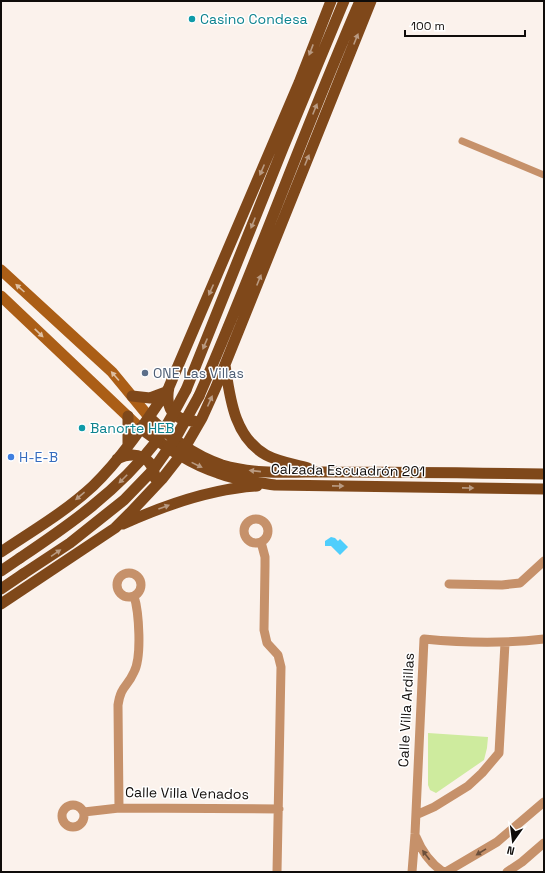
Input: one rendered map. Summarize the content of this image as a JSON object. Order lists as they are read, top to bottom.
{
  "streets": {
    "main road": ["Calzada Escuadrón 201"],
    "street": ["Calle Villa Ardillas", "Calle Villa Venados"]
  },
  "places": [
    "Casino Condesa",
    "ONE Las Villas",
    "Banorte HEB",
    "H-E-B"
  ],
  "scale_bar": "100 m",
  "north": "bottom"
}
